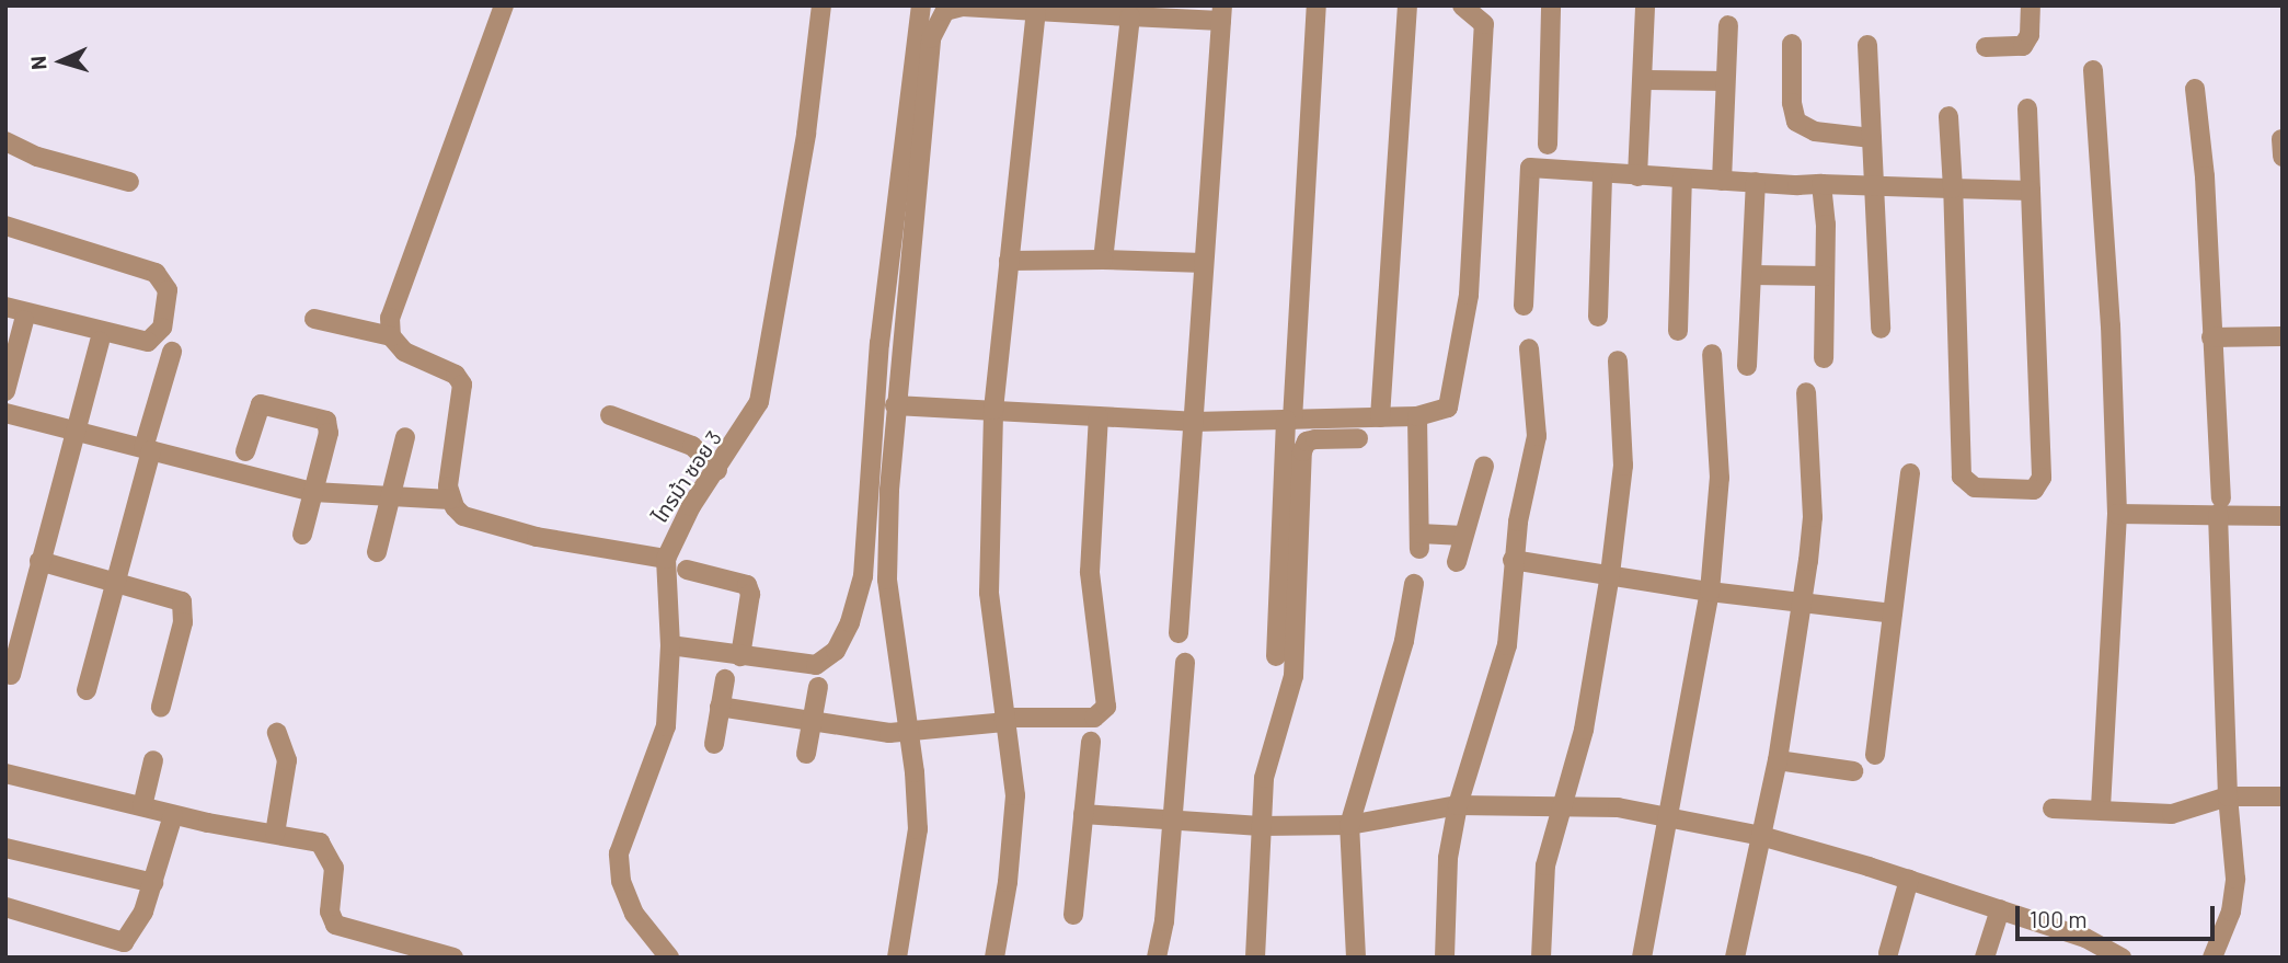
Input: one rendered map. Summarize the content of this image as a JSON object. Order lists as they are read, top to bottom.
{
  "streets": {
    "street": ["ไทรม้า ซอย 3"]
  },
  "scale_bar": "100 m",
  "north": "left"
}
